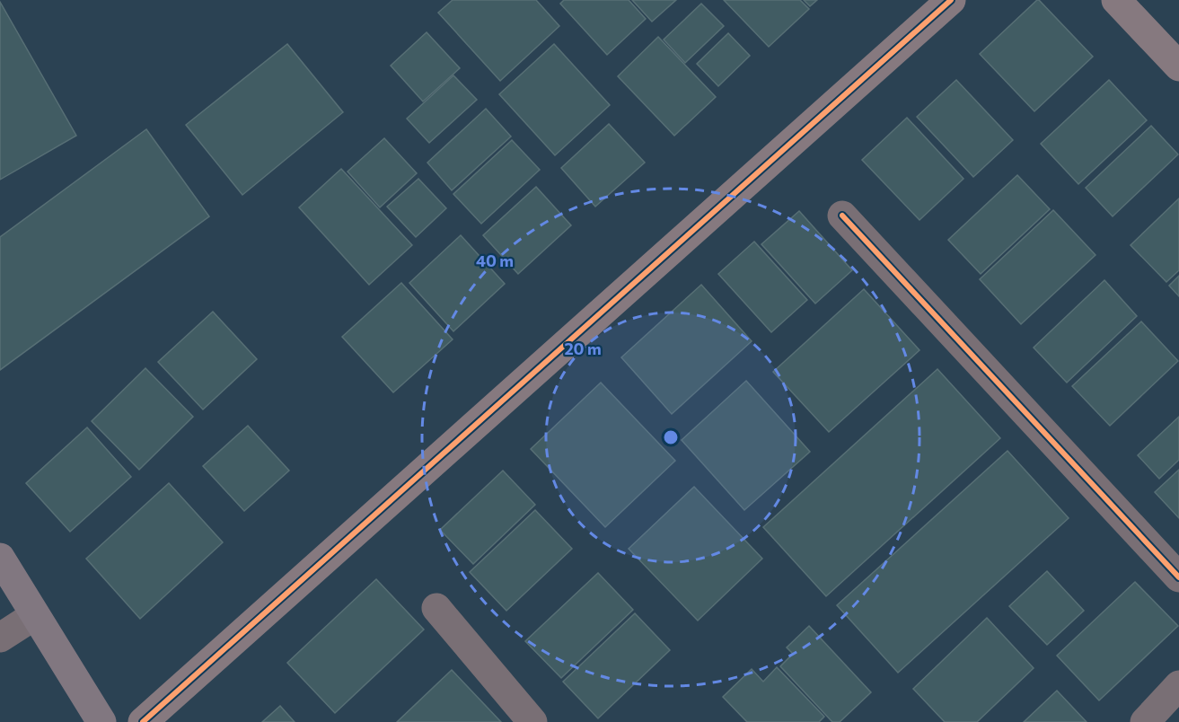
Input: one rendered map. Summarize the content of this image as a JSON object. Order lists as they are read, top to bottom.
{
  "rings": ["40 m", "20 m"]
}
